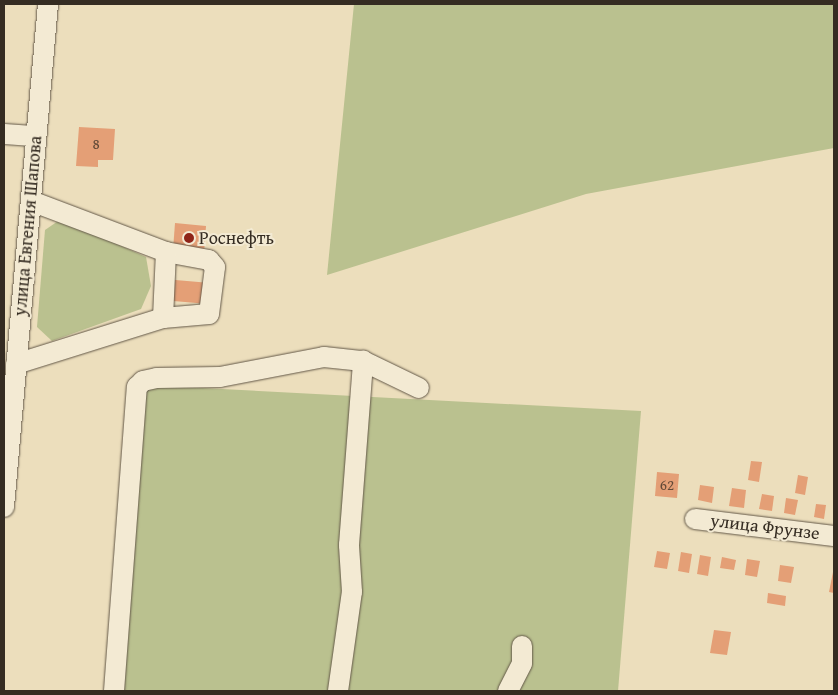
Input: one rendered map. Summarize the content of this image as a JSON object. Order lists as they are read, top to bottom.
{
  "streets": {
    "street": ["улица Евгения Шапова", "улица Фрунзе"]
  },
  "places": ["Роснефть"],
  "house_numbers": ["8", "62"]
}
